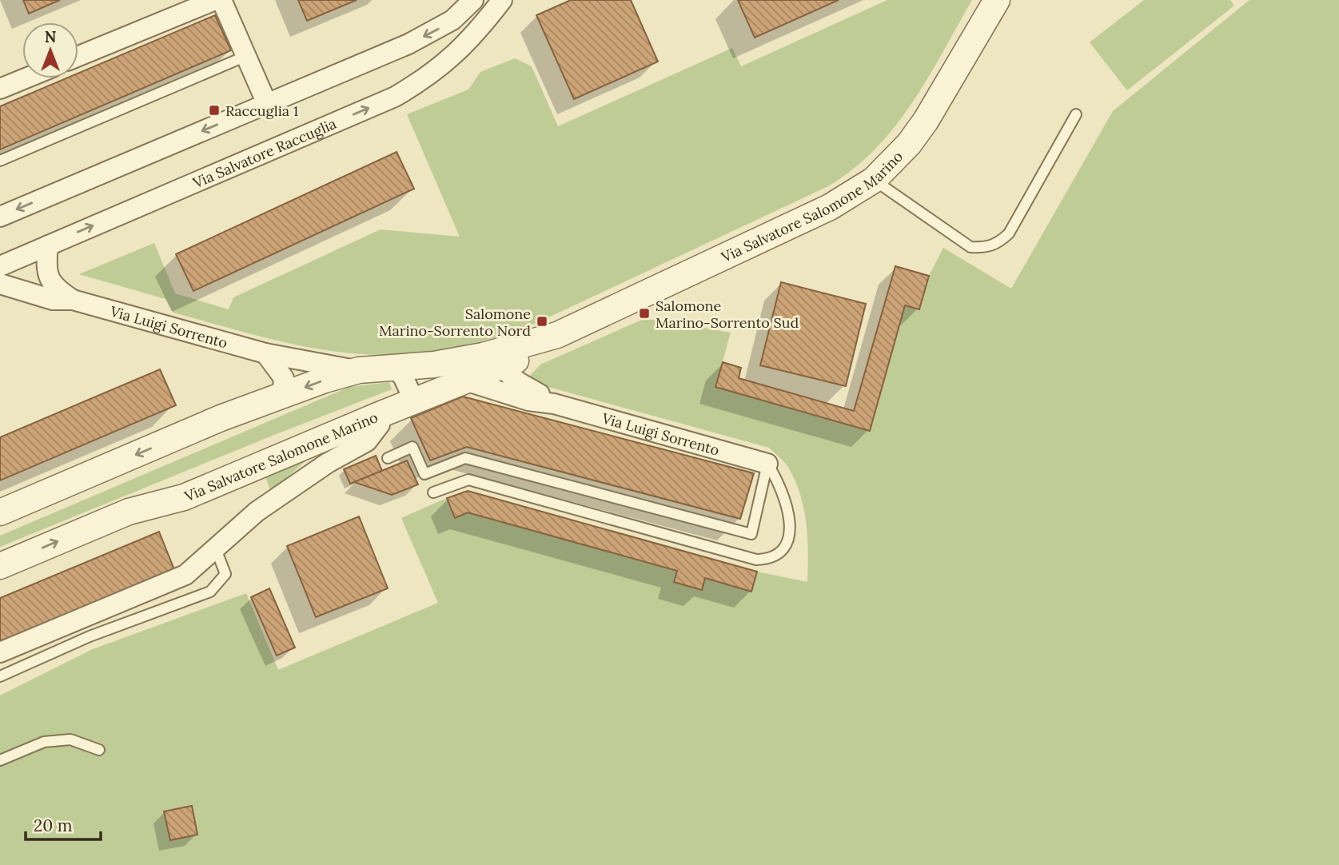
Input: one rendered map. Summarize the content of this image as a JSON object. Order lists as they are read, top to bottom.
{
  "streets": {
    "street": ["Via Salvatore Raccuglia", "Via Salvatore Salomone Marino", "Via Luigi Sorrento"]
  },
  "crossings": [
    ["Via Salvatore Salomone Marino", "Via Luigi Sorrento"]
  ],
  "places": {
    "transit": ["Raccuglia 1", "Salomone Marino-Sorrento Sud", "Salomone Marino-Sorrento Nord"]
  },
  "scale_bar": "20 m",
  "north": "top"
}
